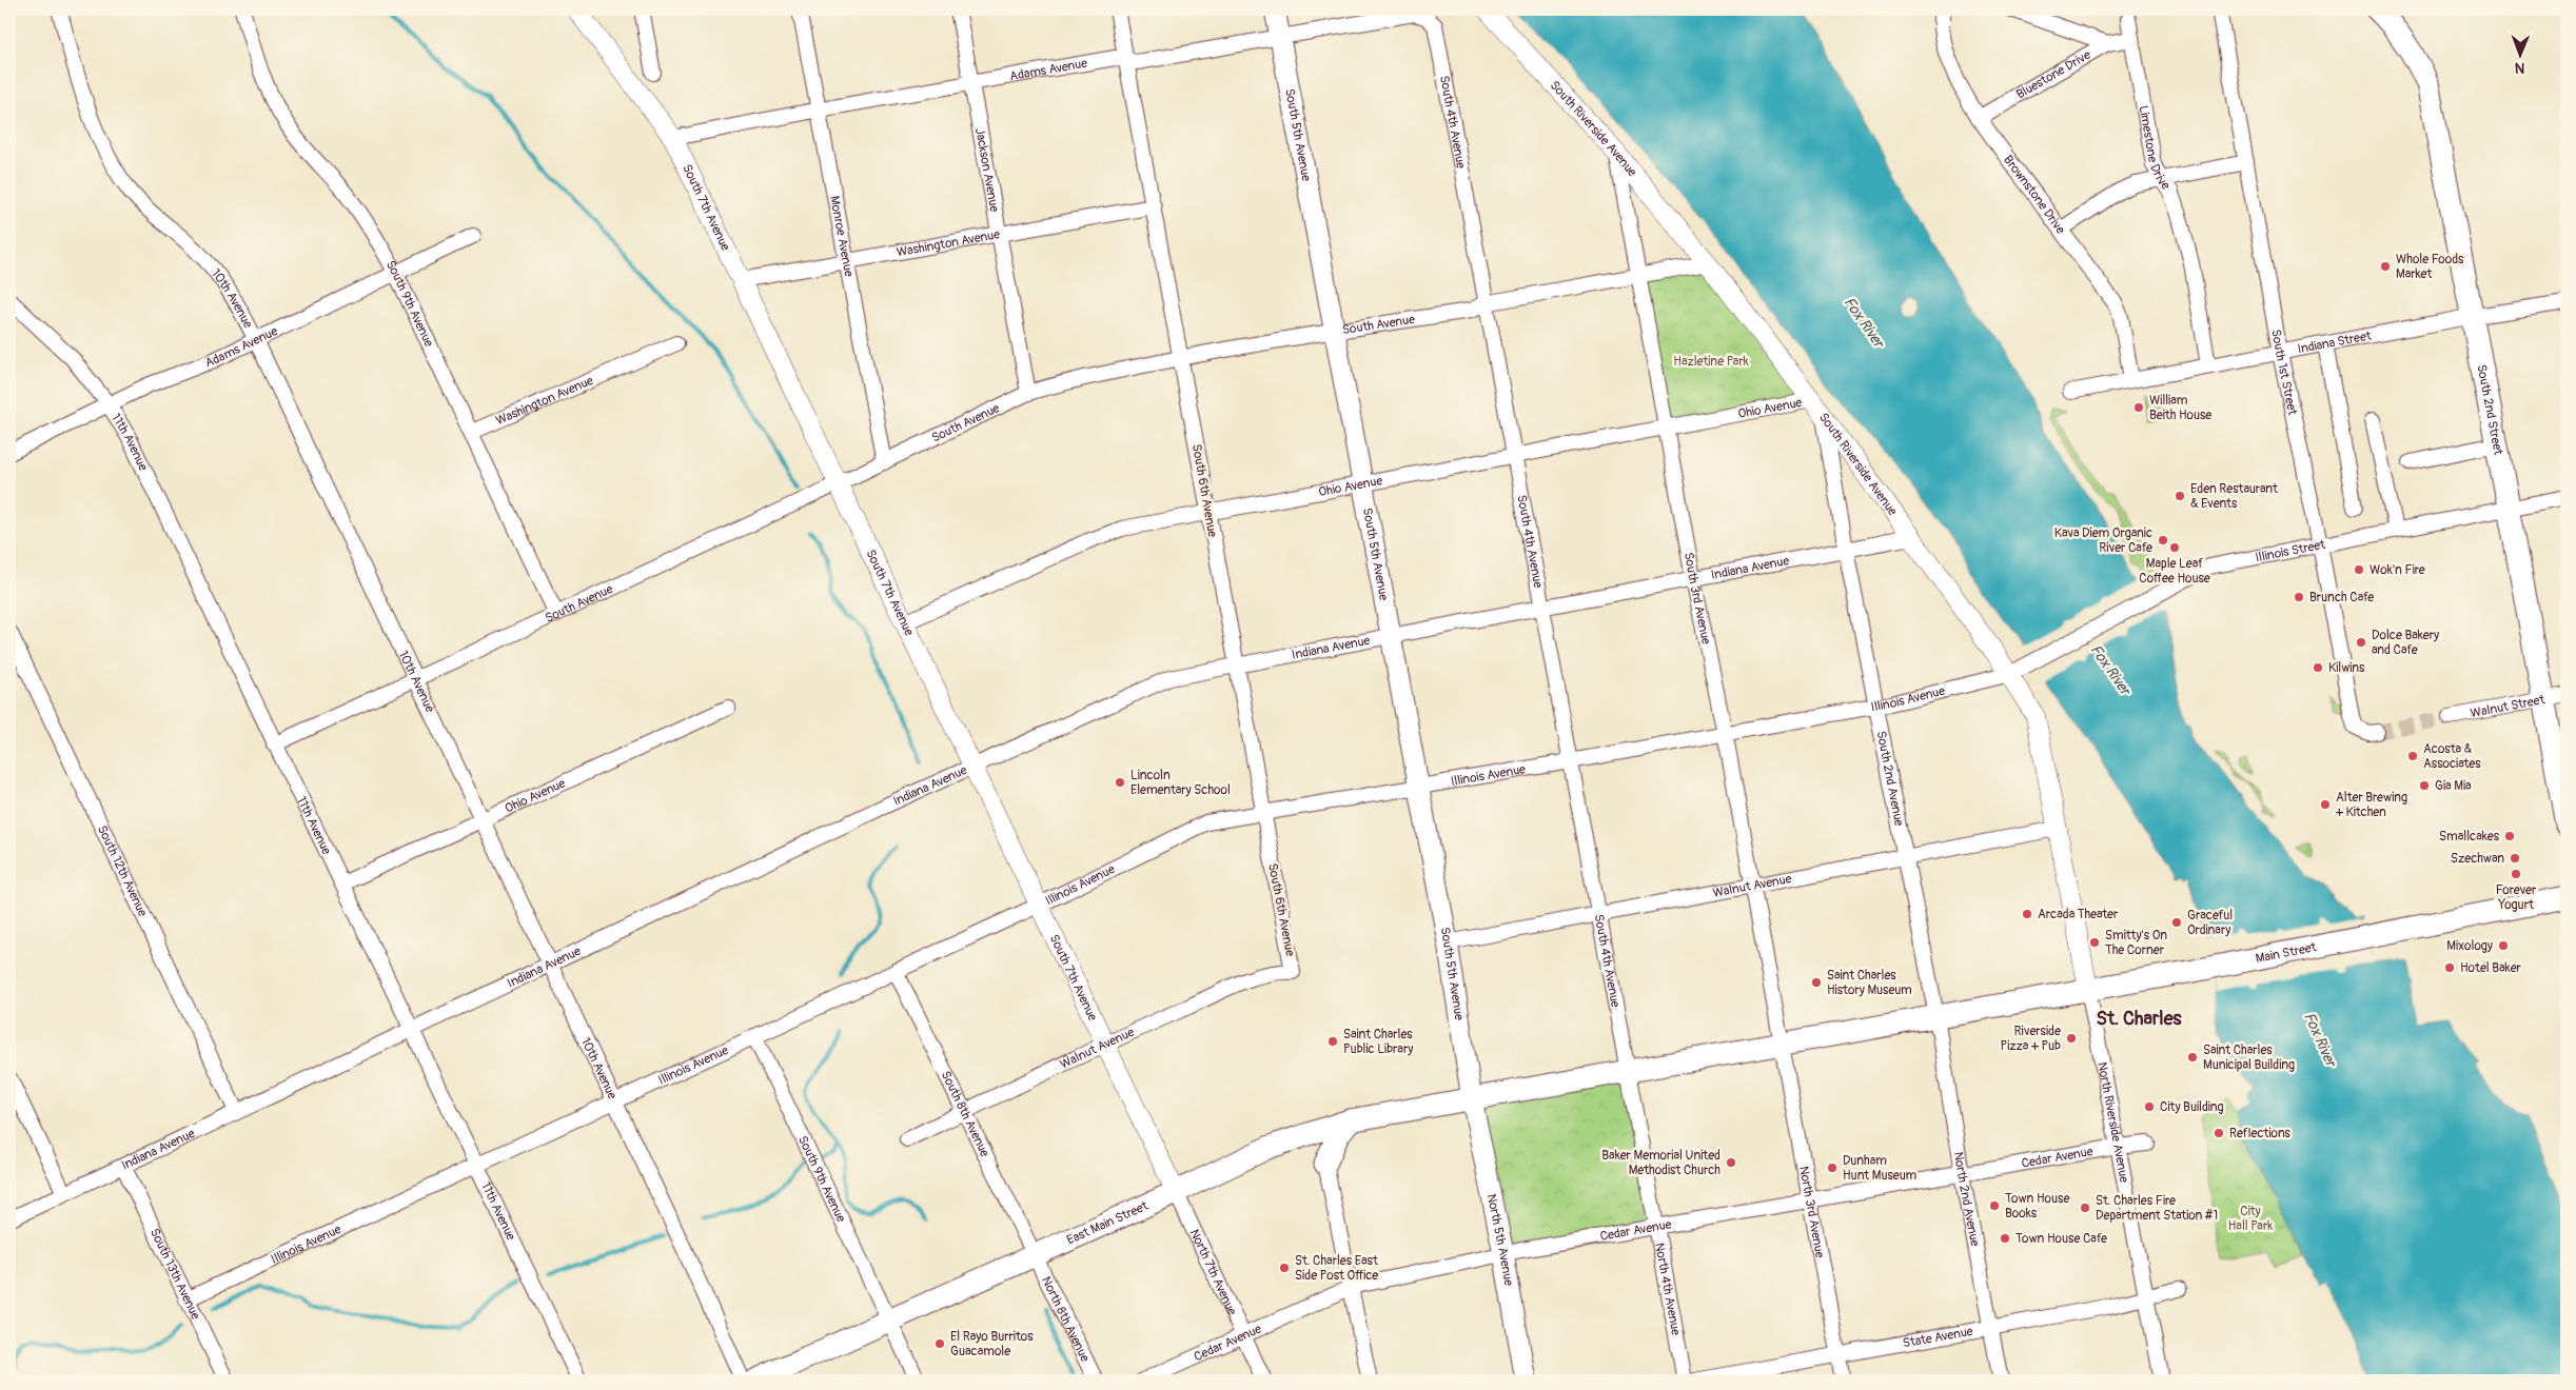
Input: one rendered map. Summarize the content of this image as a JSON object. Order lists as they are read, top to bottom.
{
  "streets": {
    "main road": [
      "South 5th Avenue",
      "South 2nd Street",
      "Main Street",
      "East Main Street",
      "North 5th Avenue"
    ],
    "street": [
      "Adams Avenue",
      "Bluestone Drive",
      "South 4th Avenue",
      "South Riverside Avenue",
      "Limestone Drive",
      "Jackson Avenue",
      "Brownstone Drive",
      "South 7th Avenue",
      "Monroe Avenue",
      "Washington Avenue",
      "10th Avenue",
      "South 9th Avenue",
      "South Avenue",
      "Indiana Street",
      "South 1st Street",
      "Ohio Avenue",
      "11th Avenue",
      "South 6th Avenue",
      "Illinois Street",
      "Indiana Avenue",
      "South 3rd Avenue",
      "Illinois Avenue",
      "Walnut Street",
      "South 2nd Avenue",
      "South 12th Avenue",
      "Walnut Avenue",
      "South 8th Avenue",
      "North Riverside Avenue",
      "Cedar Avenue",
      "North 2nd Avenue",
      "North 3rd Avenue",
      "North 7th Avenue",
      "South 13th Avenue",
      "North 4th Avenue",
      "North 8th Avenue",
      "State Avenue"
    ]
  },
  "crossings": [
    ["Adams Avenue", "South 4th Avenue"],
    ["Adams Avenue", "South 5th Avenue"],
    ["Adams Avenue", "Jackson Avenue"],
    ["Adams Avenue", "South 7th Avenue"],
    ["Adams Avenue", "Monroe Avenue"],
    ["Adams Avenue", "10th Avenue"],
    ["Adams Avenue", "South 9th Avenue"],
    ["Adams Avenue", "11th Avenue"],
    ["Adams Avenue", "South 6th Avenue"],
    ["Bluestone Drive", "Limestone Drive"],
    ["Bluestone Drive", "Brownstone Drive"],
    ["South 4th Avenue", "South Avenue"],
    ["South 4th Avenue", "Ohio Avenue"],
    ["South 4th Avenue", "Indiana Avenue"],
    ["South 4th Avenue", "Illinois Avenue"],
    ["South 4th Avenue", "Walnut Avenue"],
    ["South 4th Avenue", "East Main Street"],
    ["South 4th Avenue", "North 4th Avenue"],
    ["South Riverside Avenue", "South Avenue"],
    ["South Riverside Avenue", "Ohio Avenue"],
    ["South Riverside Avenue", "Indiana Avenue"],
    ["South Riverside Avenue", "South 3rd Avenue"],
    ["South Riverside Avenue", "Illinois Avenue"],
    ["South Riverside Avenue", "South 2nd Avenue"],
    ["South Riverside Avenue", "Walnut Avenue"],
    ["South Riverside Avenue", "Main Street"],
    ["South Riverside Avenue", "North Riverside Avenue"],
    ["South 5th Avenue", "South Avenue"],
    ["South 5th Avenue", "Ohio Avenue"],
    ["South 5th Avenue", "Indiana Avenue"],
    ["South 5th Avenue", "Illinois Avenue"],
    ["South 5th Avenue", "Walnut Avenue"],
    ["South 5th Avenue", "East Main Street"],
    ["South 5th Avenue", "North 5th Avenue"],
    ["Limestone Drive", "Indiana Street"],
    ["Jackson Avenue", "Washington Avenue"],
    ["Jackson Avenue", "South Avenue"],
    ["Brownstone Drive", "Indiana Street"],
    ["South 7th Avenue", "Washington Avenue"],
    ["South 7th Avenue", "South Avenue"],
    ["South 7th Avenue", "Ohio Avenue"],
    ["South 7th Avenue", "Indiana Avenue"],
    ["South 7th Avenue", "Illinois Avenue"],
    ["South 7th Avenue", "Walnut Avenue"],
    ["South 7th Avenue", "East Main Street"],
    ["South 7th Avenue", "North 7th Avenue"],
    ["Monroe Avenue", "Washington Avenue"],
    ["Monroe Avenue", "South Avenue"],
    ["Washington Avenue", "South 9th Avenue"],
    ["Washington Avenue", "South 6th Avenue"],
    ["10th Avenue", "South Avenue"],
    ["10th Avenue", "Ohio Avenue"],
    ["10th Avenue", "Indiana Avenue"],
    ["10th Avenue", "Illinois Avenue"],
    ["South 9th Avenue", "South Avenue"],
    ["South 9th Avenue", "Illinois Avenue"],
    ["South 9th Avenue", "East Main Street"],
    ["South Avenue", "11th Avenue"],
    ["South Avenue", "South 6th Avenue"],
    ["South Avenue", "South 3rd Avenue"],
    ["Indiana Street", "South 1st Street"],
    ["Indiana Street", "South 2nd Street"],
    ["South 1st Street", "Illinois Street"],
    ["Ohio Avenue", "11th Avenue"],
    ["Ohio Avenue", "South 6th Avenue"],
    ["Ohio Avenue", "South 3rd Avenue"],
    ["South 2nd Street", "Illinois Street"],
    ["South 2nd Street", "Walnut Street"],
    ["11th Avenue", "Indiana Avenue"],
    ["11th Avenue", "Illinois Avenue"],
    ["South 6th Avenue", "Indiana Avenue"],
    ["South 6th Avenue", "Illinois Avenue"],
    ["South 6th Avenue", "Walnut Avenue"],
    ["Illinois Street", "Illinois Avenue"],
    ["Indiana Avenue", "South 3rd Avenue"],
    ["Indiana Avenue", "South 2nd Avenue"],
    ["Indiana Avenue", "South 12th Avenue"],
    ["Indiana Avenue", "South 13th Avenue"],
    ["South 3rd Avenue", "Illinois Avenue"],
    ["South 3rd Avenue", "Walnut Avenue"],
    ["South 3rd Avenue", "Main Street"],
    ["South 3rd Avenue", "North 3rd Avenue"],
    ["South 3rd Avenue", "East Main Street"],
    ["Illinois Avenue", "South 2nd Avenue"],
    ["Illinois Avenue", "South 8th Avenue"],
    ["Illinois Avenue", "South 13th Avenue"],
    ["South 2nd Avenue", "Walnut Avenue"],
    ["South 2nd Avenue", "Main Street"],
    ["South 2nd Avenue", "North 2nd Avenue"],
    ["Walnut Avenue", "South 8th Avenue"],
    ["Main Street", "North Riverside Avenue"],
    ["Main Street", "North 2nd Avenue"],
    ["Main Street", "North 3rd Avenue"],
    ["Main Street", "East Main Street"],
    ["South 8th Avenue", "East Main Street"],
    ["South 8th Avenue", "North 8th Avenue"],
    ["North Riverside Avenue", "Cedar Avenue"],
    ["North Riverside Avenue", "State Avenue"],
    ["Cedar Avenue", "North 2nd Avenue"],
    ["Cedar Avenue", "North 3rd Avenue"],
    ["Cedar Avenue", "North 5th Avenue"],
    ["Cedar Avenue", "North 7th Avenue"],
    ["Cedar Avenue", "North 4th Avenue"],
    ["North 2nd Avenue", "State Avenue"],
    ["North 3rd Avenue", "East Main Street"],
    ["North 3rd Avenue", "State Avenue"],
    ["East Main Street", "North 5th Avenue"],
    ["East Main Street", "North 7th Avenue"],
    ["East Main Street", "North 4th Avenue"],
    ["East Main Street", "North 8th Avenue"]
  ],
  "districts": ["St. Charles"],
  "water": ["Fox River"],
  "parks": ["Hazletine Park", "City Hall Park"],
  "places": [
    "Whole Foods Market",
    "William Beith House",
    "Eden Restaurant & Events",
    "Kava Diem Organic River Cafe",
    "Maple Leaf Coffee House",
    "Wok'n Fire",
    "Brunch Cafe",
    "Dolce Bakery and Cafe",
    "Kilwins",
    "Acosta & Associates",
    "Lincoln Elementary School",
    "Gia Mia",
    "Alter Brewing + Kitchen",
    "Smallcakes",
    "Szechwan",
    "Forever Yogurt",
    "Arcada Theater",
    "Graceful Ordinary",
    "Smitty's On The Corner",
    "Mixology",
    "Hotel Baker",
    "Saint Charles History Museum",
    "Riverside Pizza + Pub",
    "Saint Charles Public Library",
    "Saint Charles Municipal Building",
    "City Building",
    "Reflections",
    "Baker Memorial United Methodist Church",
    "Dunham Hunt Museum",
    "Town House Books",
    "St. Charles Fire Department Station #1",
    "Town House Cafe",
    "St. Charles East Side Post Office",
    "El Rayo Burritos Guacamole"
  ],
  "north": "bottom"
}
